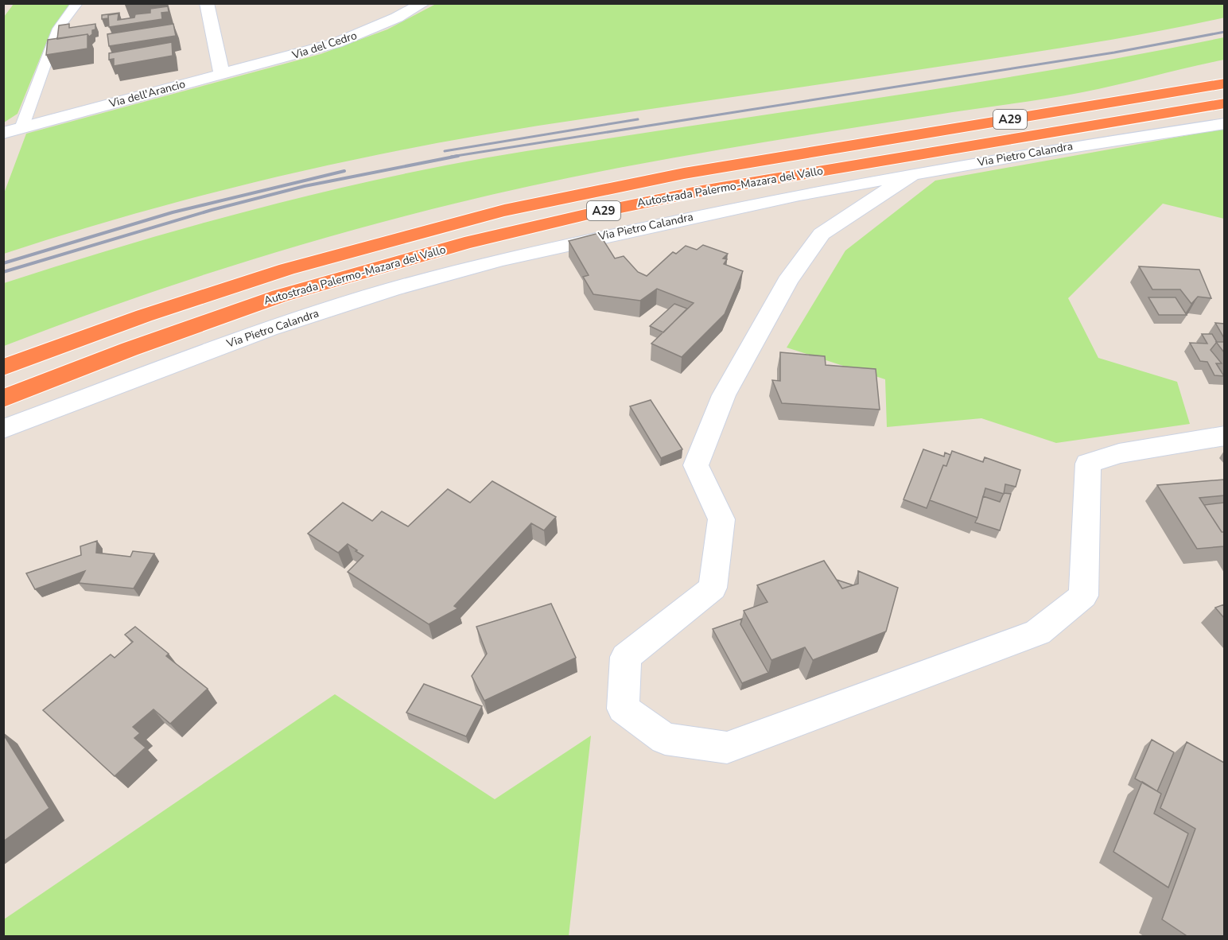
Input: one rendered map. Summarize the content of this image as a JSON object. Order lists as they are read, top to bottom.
{
  "streets": {
    "highway": ["A29", "Autostrada Palermo-Mazara del Vallo"],
    "street": ["Via del Cedro", "Via dell'Arancio", "Via Pietro Calandra"]
  },
  "crossings": [
    ["Via del Cedro", "Via dell'Arancio"]
  ]
}
